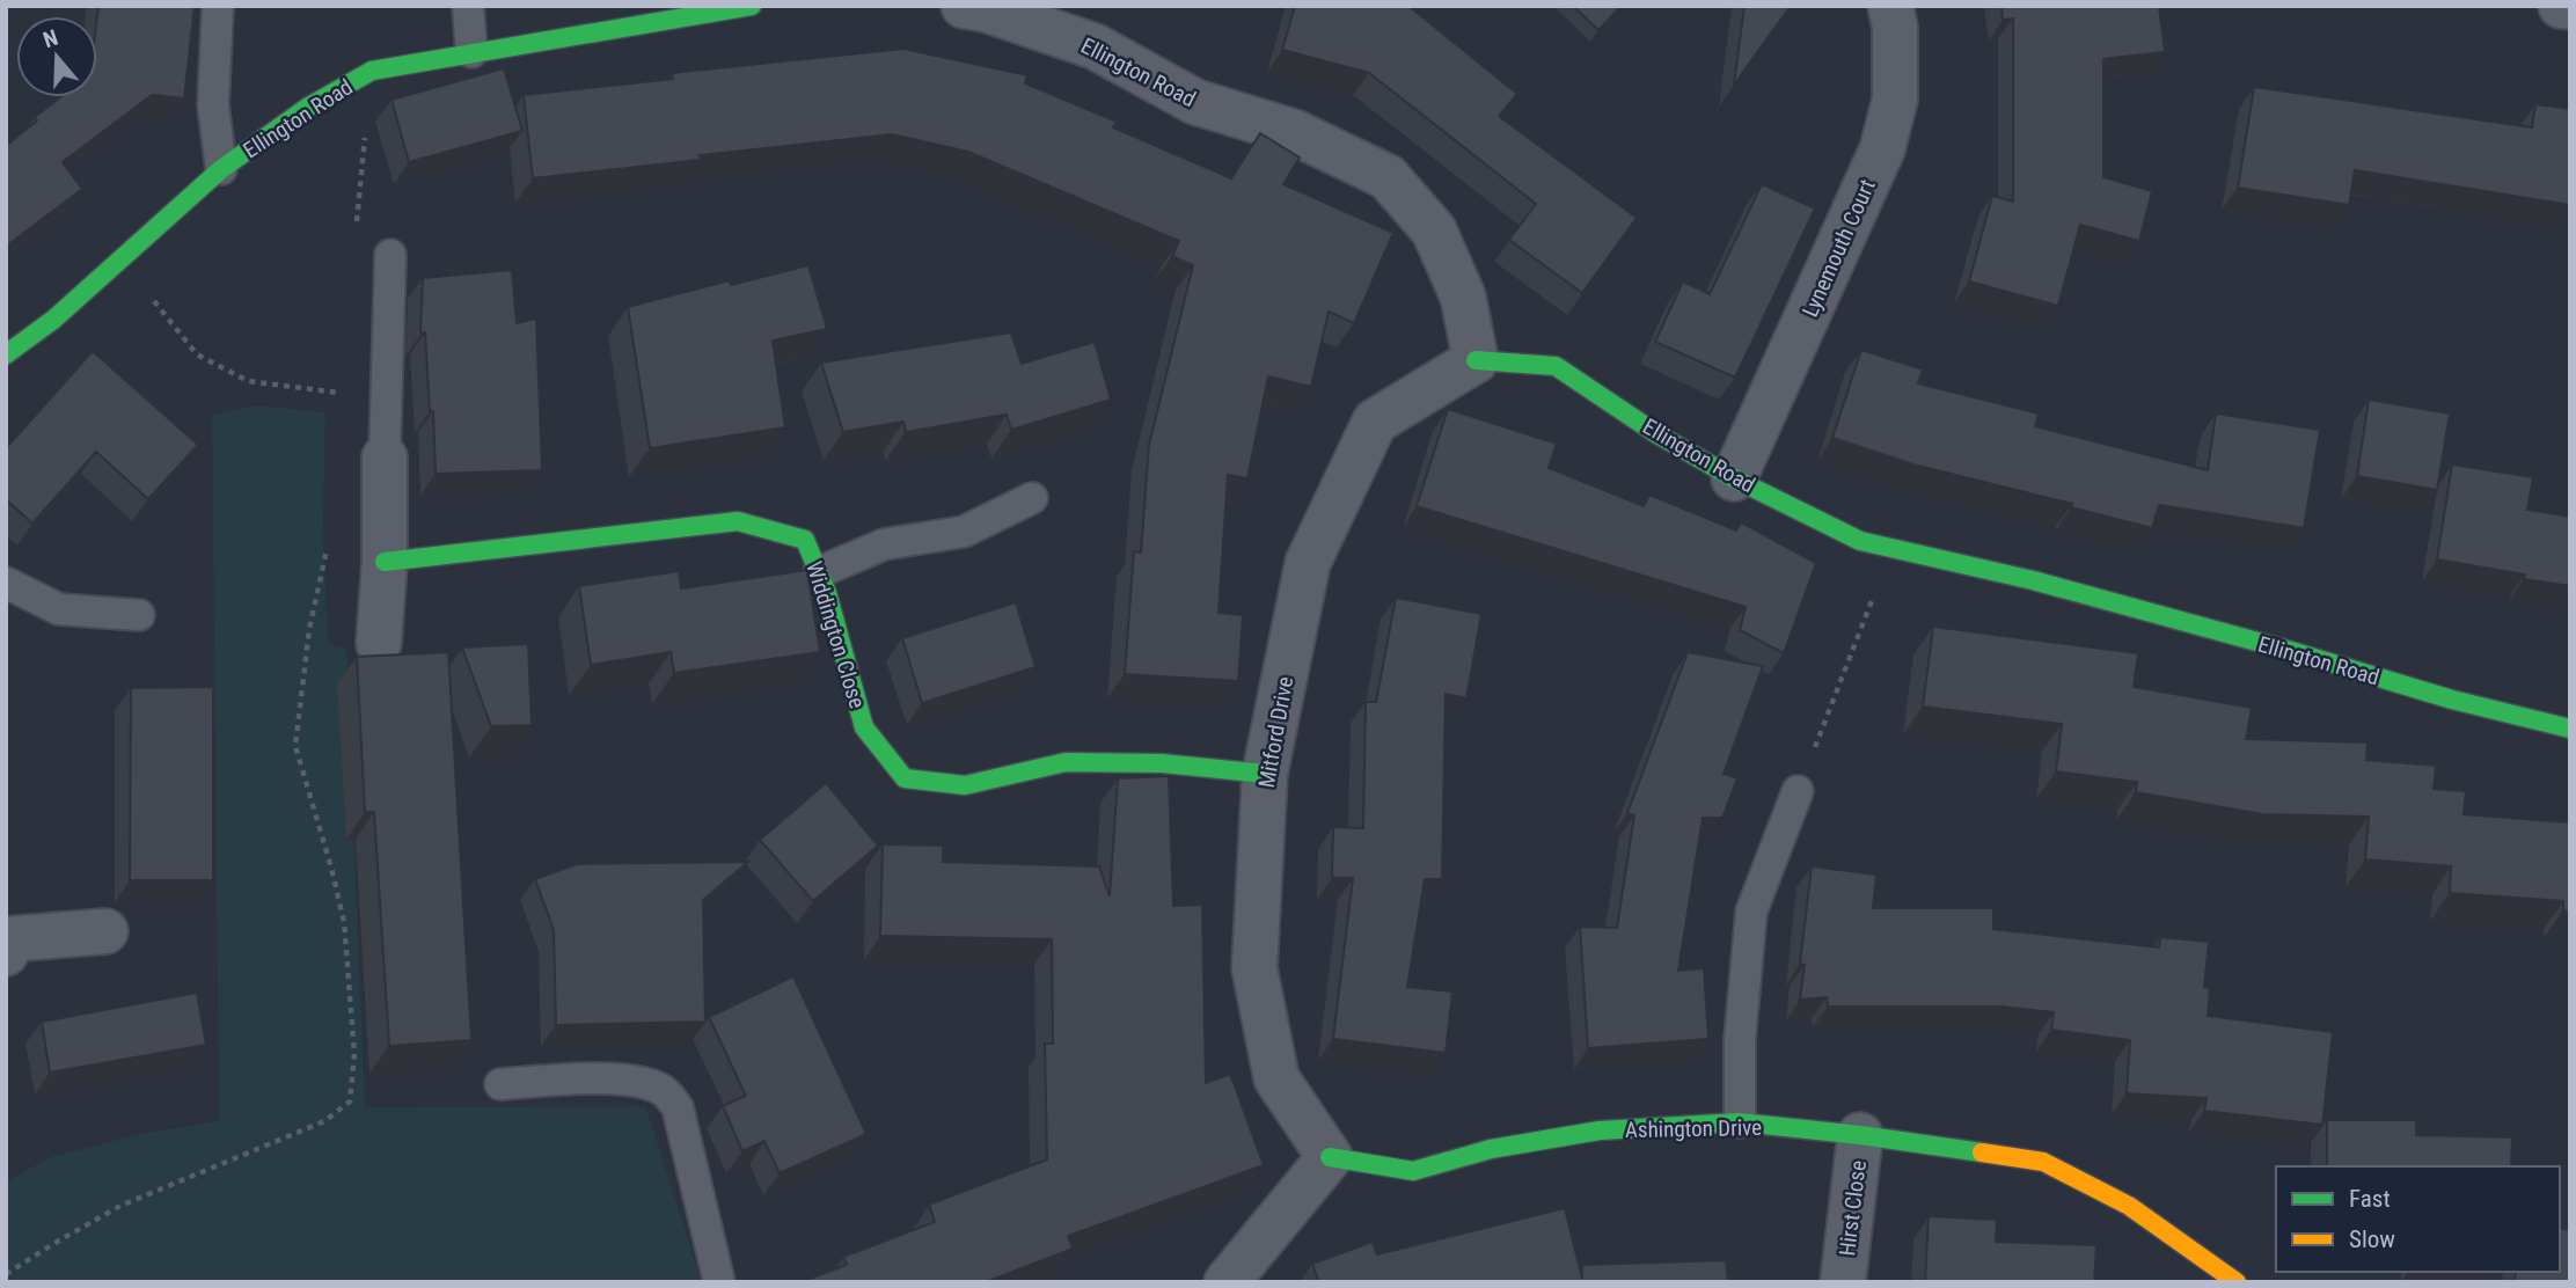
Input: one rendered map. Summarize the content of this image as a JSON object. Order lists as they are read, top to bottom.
{
  "streets": {
    "street": [
      "Ellington Road",
      "Lynemouth Court",
      "Widdington Close",
      "Mitford Drive",
      "Ashington Drive",
      "Hirst Close"
    ]
  },
  "crossings": [
    ["Ellington Road", "Lynemouth Court"],
    ["Ellington Road", "Mitford Drive"],
    ["Widdington Close", "Mitford Drive"],
    ["Mitford Drive", "Ashington Drive"],
    ["Ashington Drive", "Hirst Close"]
  ],
  "legend": ["Fast", "Slow"],
  "north": "top"
}
